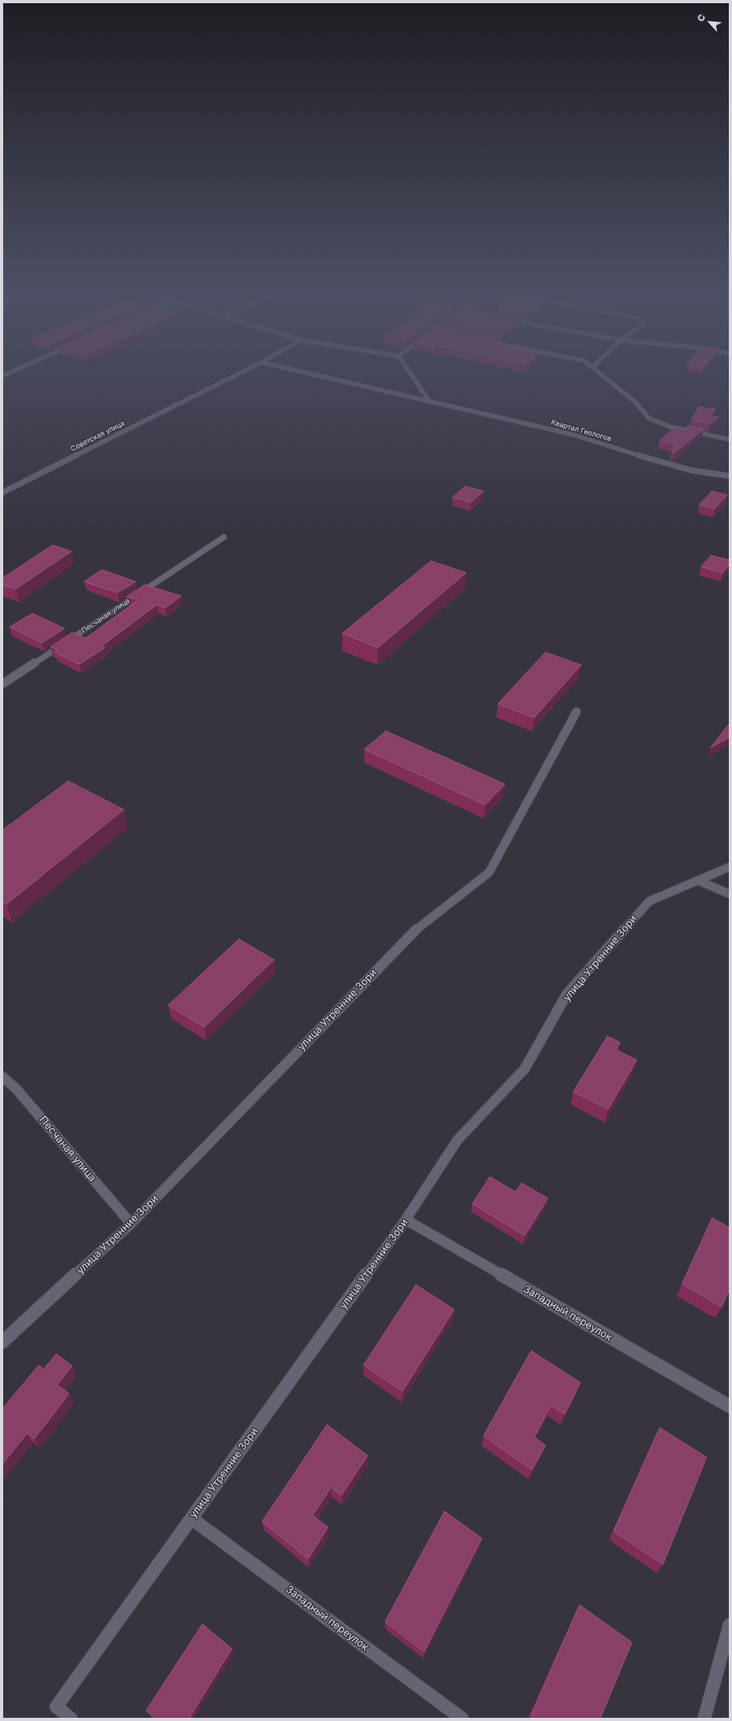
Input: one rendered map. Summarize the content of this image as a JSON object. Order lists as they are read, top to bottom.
{
  "streets": {
    "street": [
      "Квартал Геологов",
      "Советская улица",
      "Песчаная улица",
      "улица Утренние Зори",
      "Западный переулок"
    ]
  },
  "crossings": [
    ["Песчаная улица", "улица Утренние Зори"],
    ["улица Утренние Зори", "Западный переулок"]
  ],
  "north": "top left"
}
